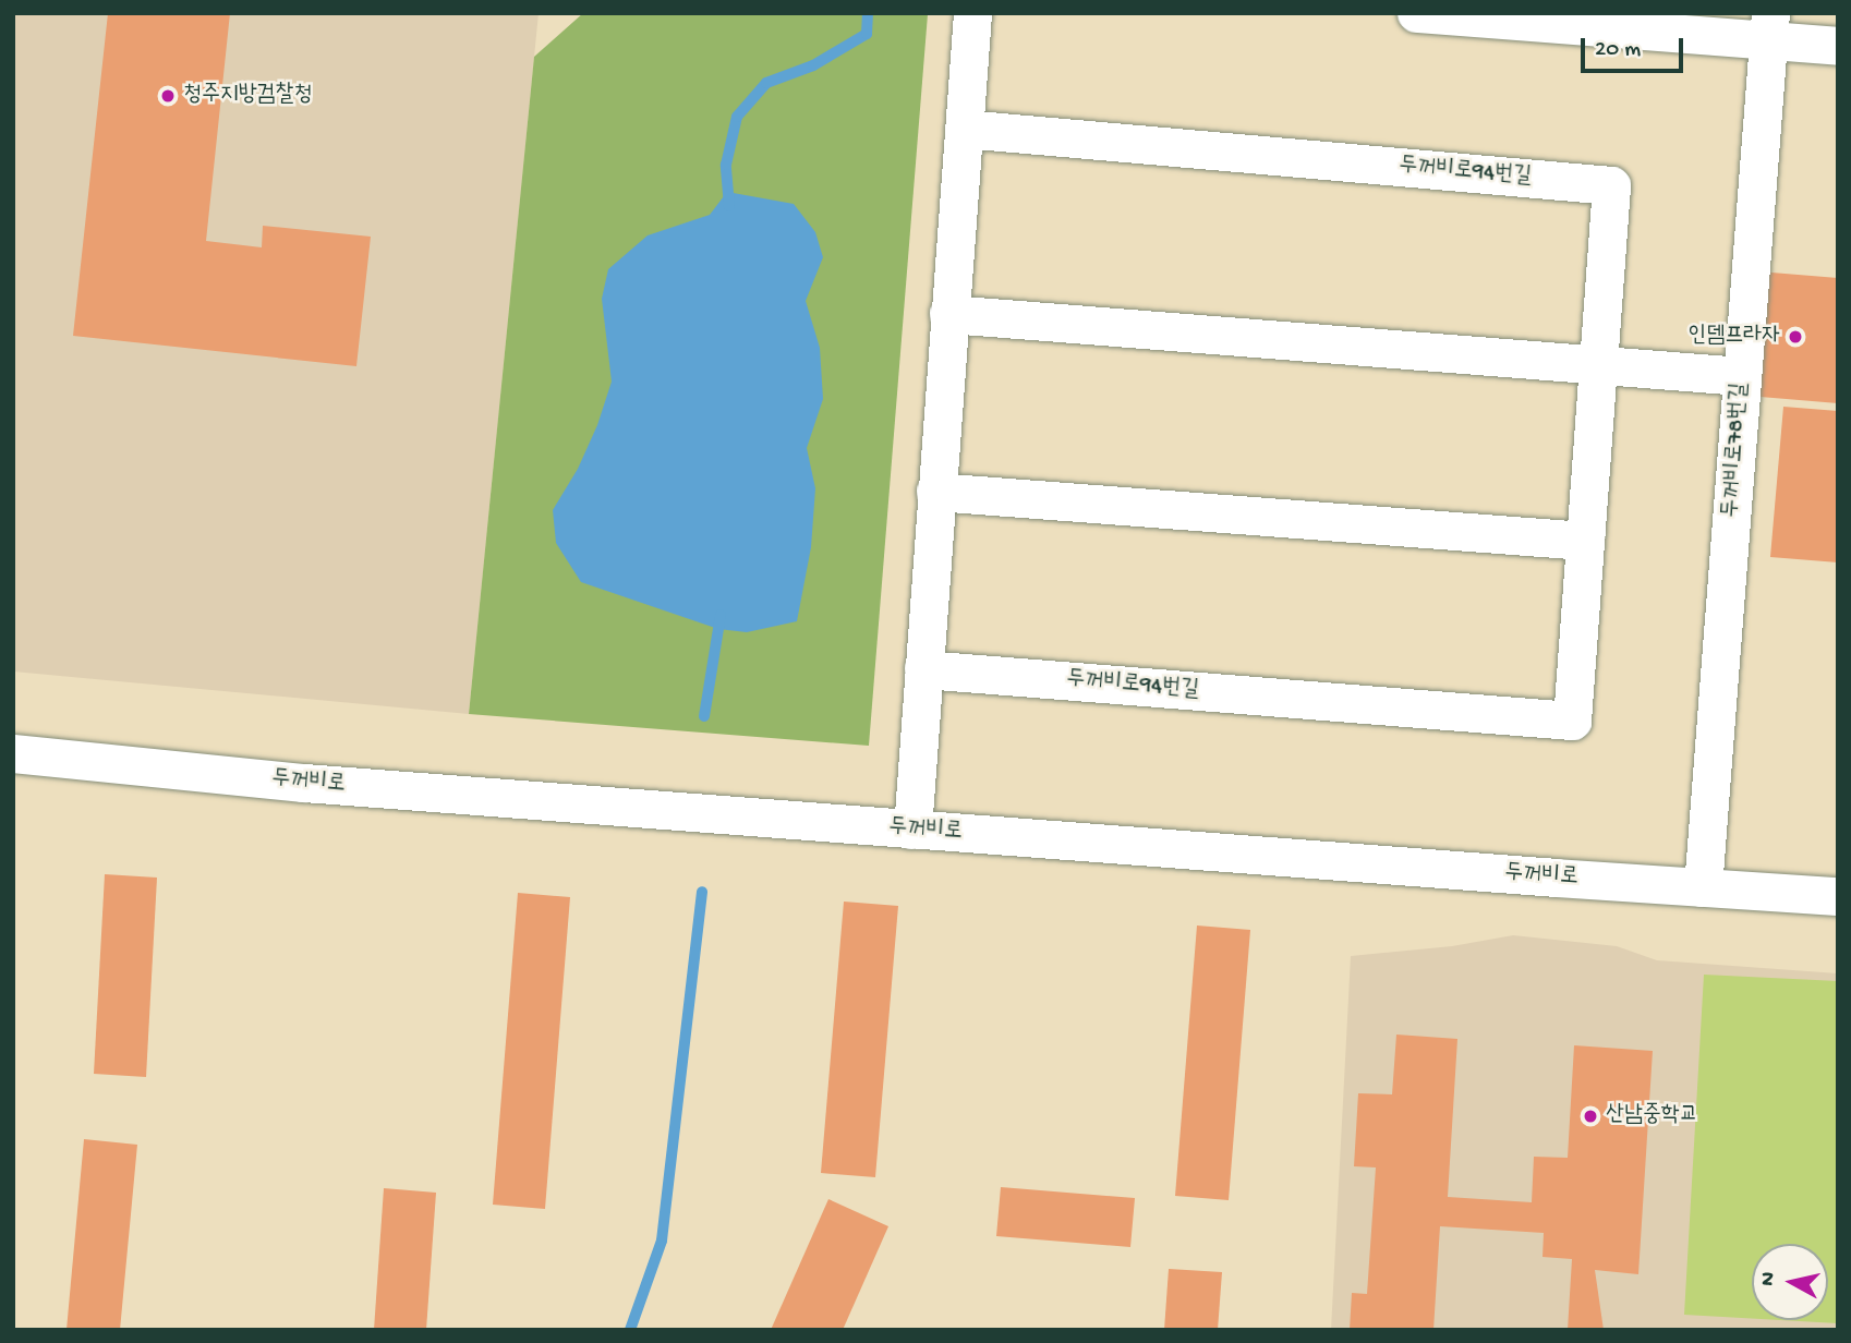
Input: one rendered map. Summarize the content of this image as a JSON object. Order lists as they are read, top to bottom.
{
  "streets": {
    "street": ["두꺼비로94번길", "두꺼비로78번길", "두꺼비로"]
  },
  "crossings": [
    ["두꺼비로78번길", "두꺼비로"]
  ],
  "places": ["청주지방검찰청", "인뎀프라자", "산남중학교"],
  "scale_bar": "20 m",
  "north": "left"
}
